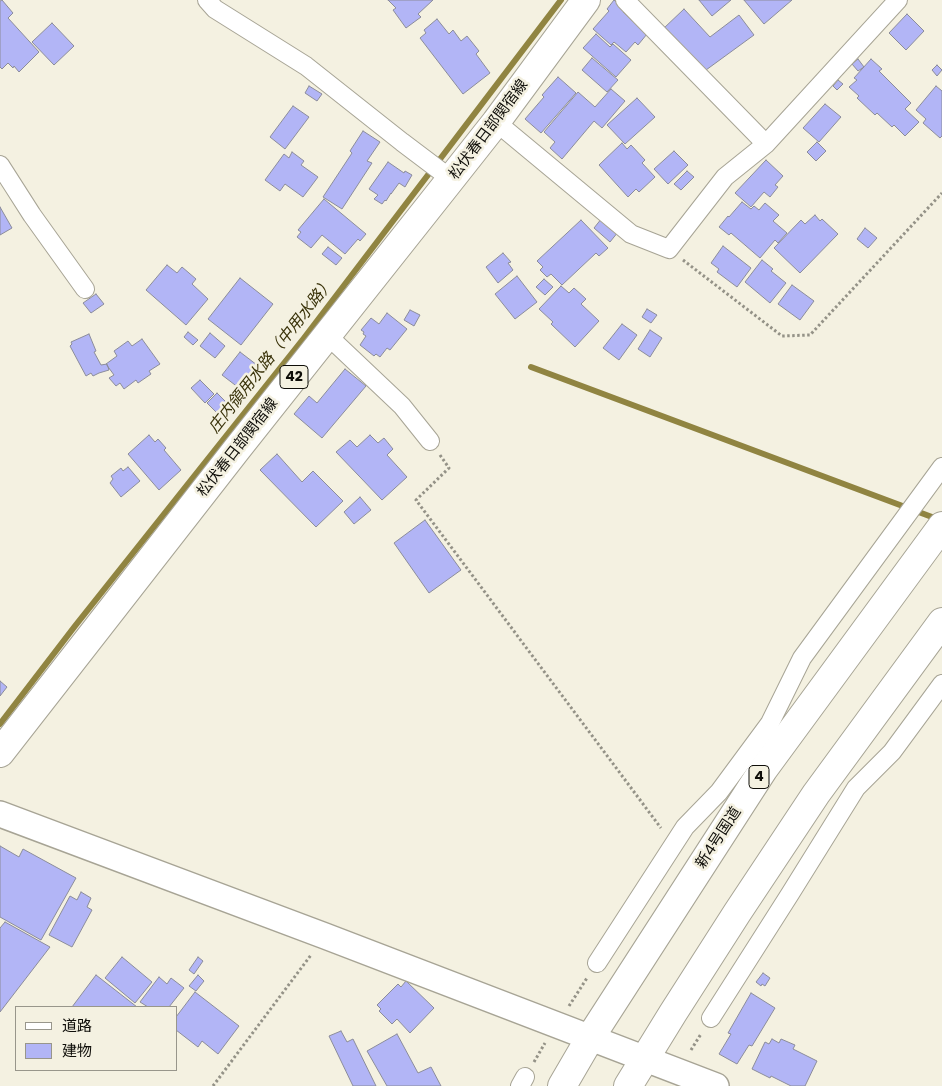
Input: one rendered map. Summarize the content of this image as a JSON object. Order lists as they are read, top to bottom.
{
  "streets": {
    "main road": [
      "松伏春日部関宿線",
      "42",
      "4",
      "新4号国道"
    ]
  },
  "water": ["庄内領用水路（中用水路）"],
  "legend": ["道路", "建物"]
}
